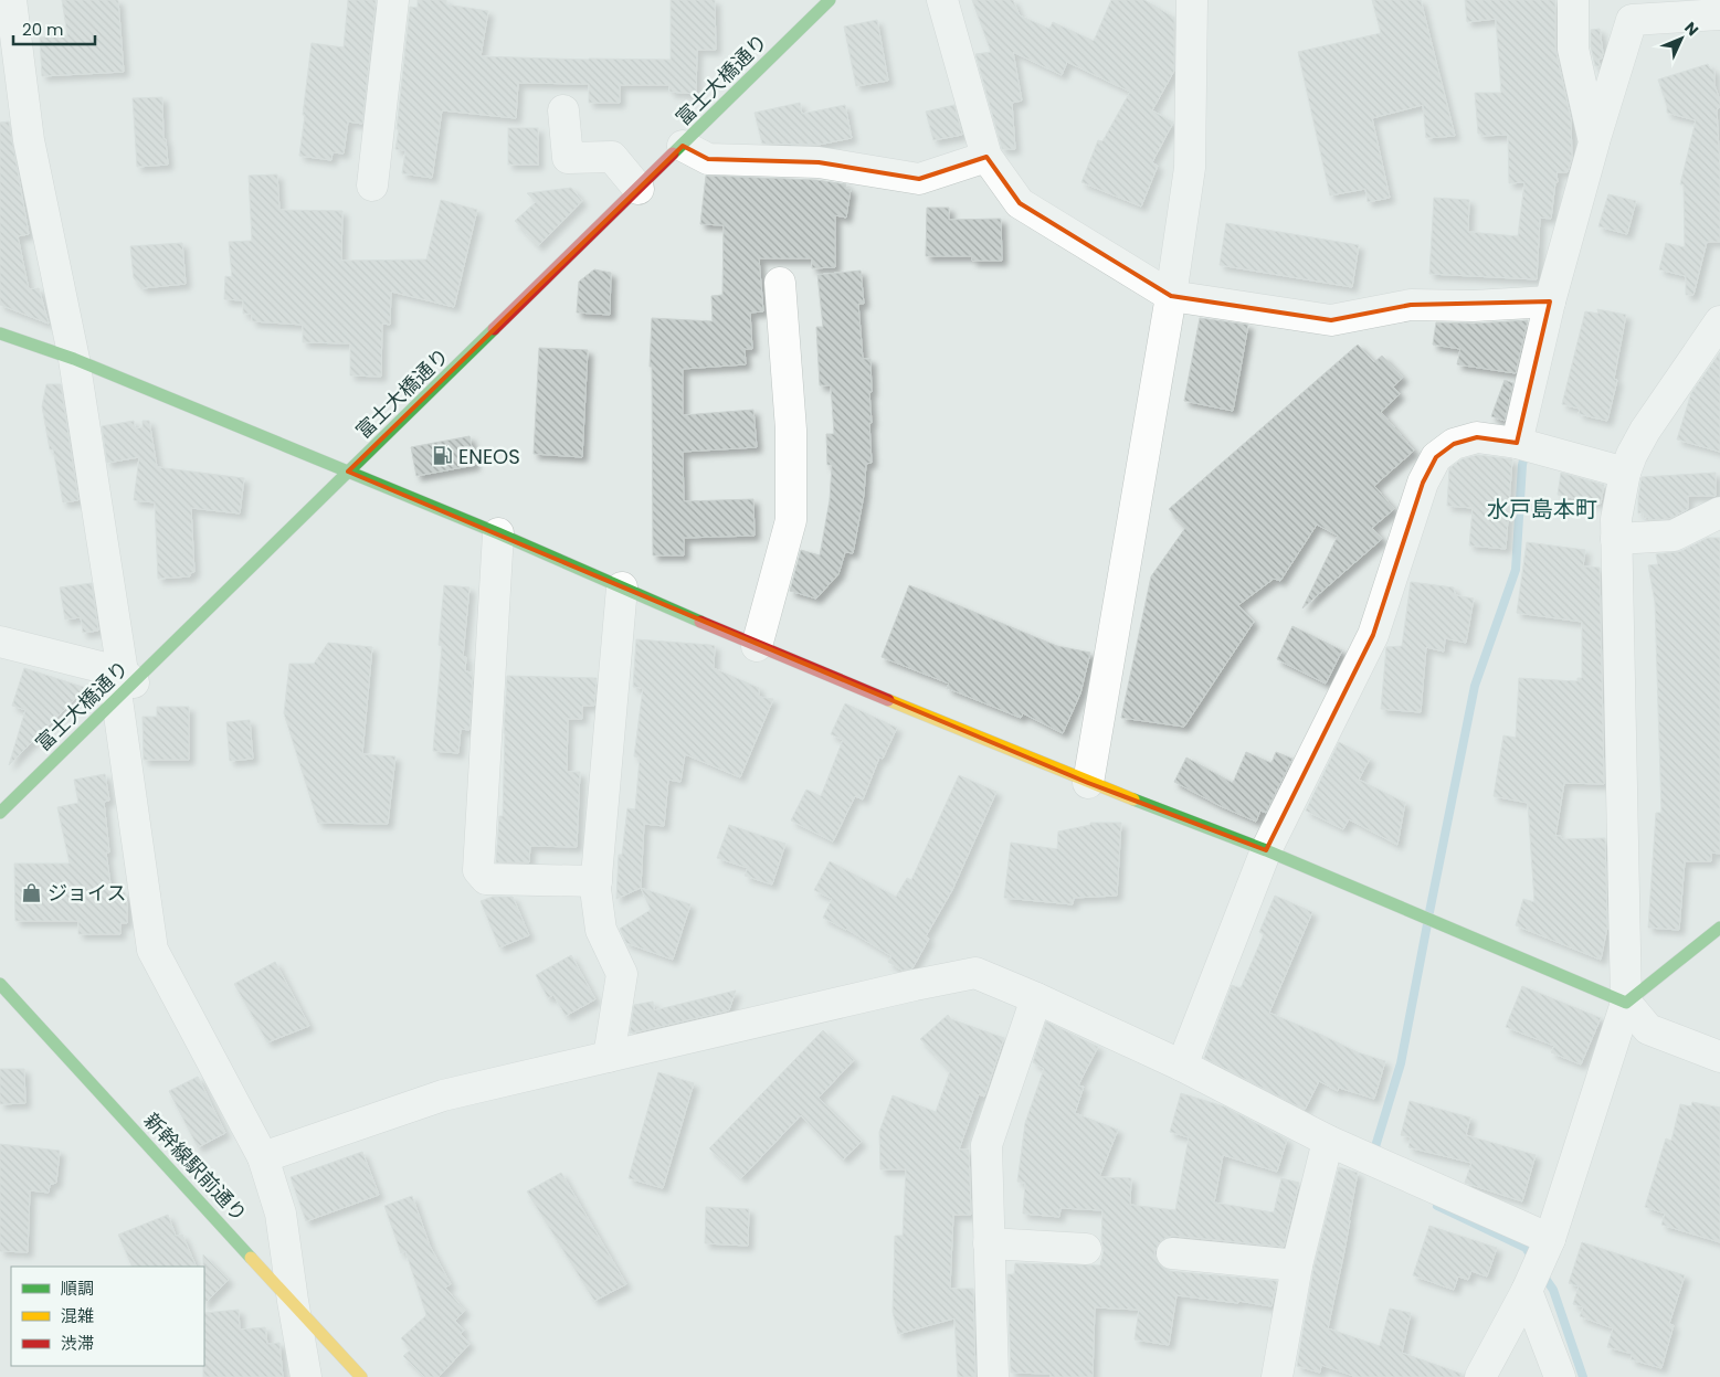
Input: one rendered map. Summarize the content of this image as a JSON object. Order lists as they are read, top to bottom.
{
  "streets": {
    "street": ["富士大橋通り", "新幹線駅前通り"]
  },
  "districts": ["水戸島本町"],
  "places": {
    "fuel station": ["ENEOS"],
    "shop": ["ジョイス"]
  },
  "legend": ["順調", "混雑", "渋滞"],
  "scale_bar": "20 m",
  "north": "top right"
}
